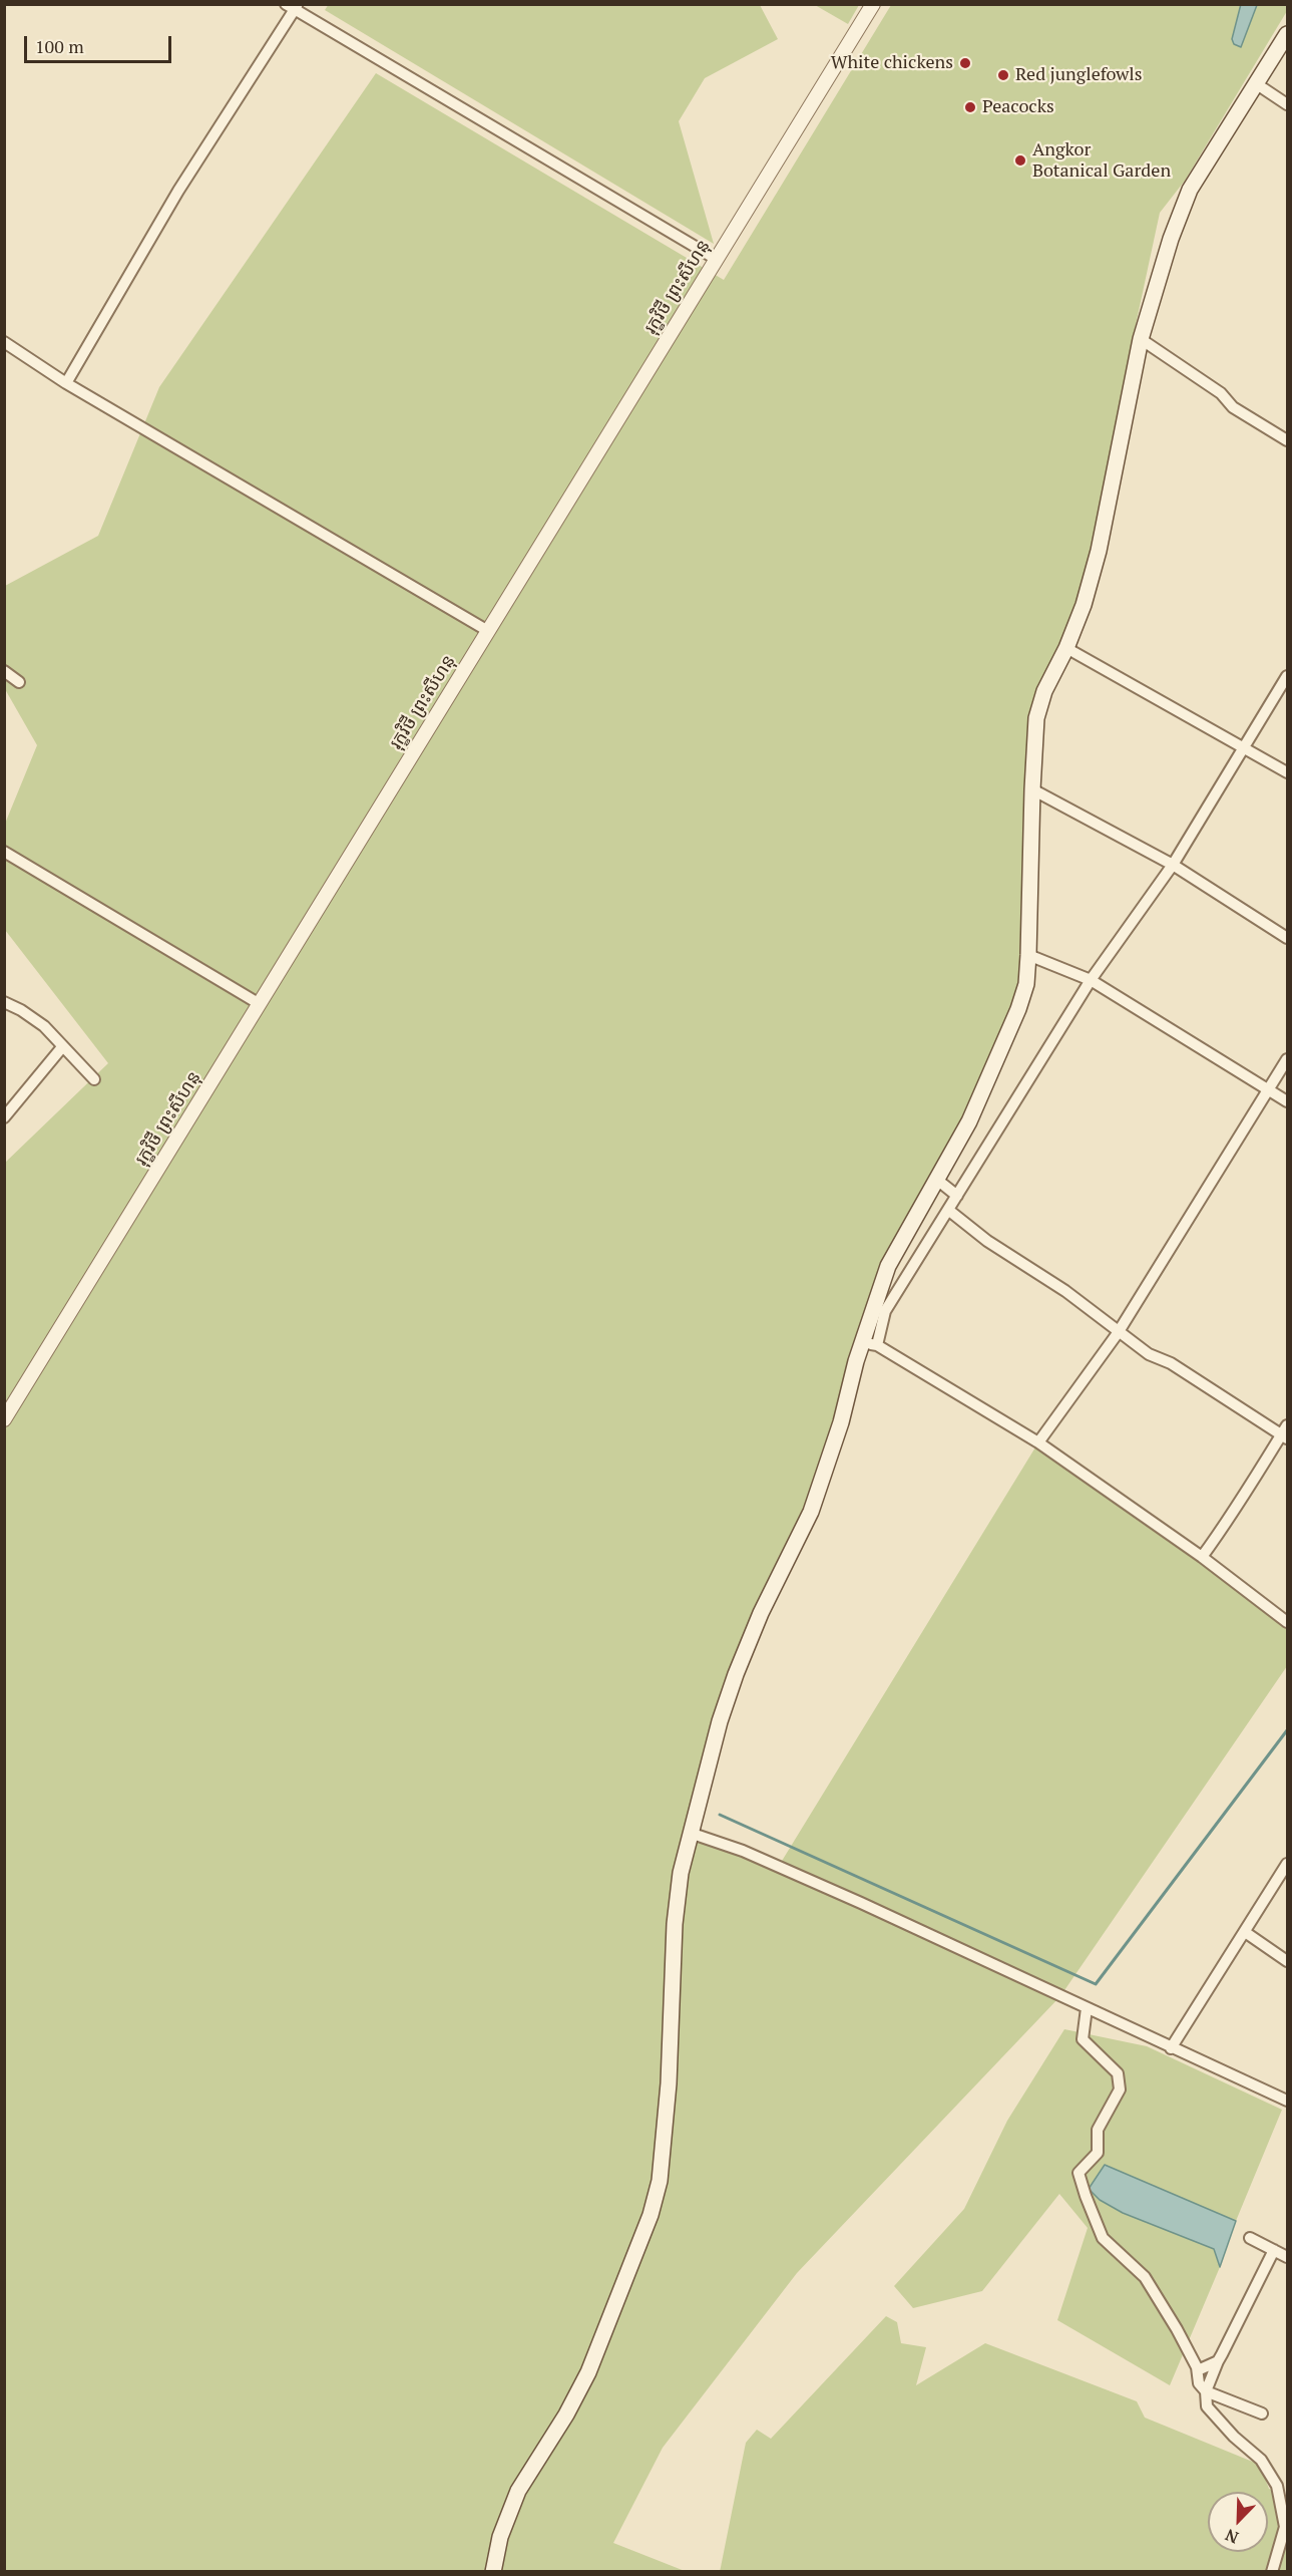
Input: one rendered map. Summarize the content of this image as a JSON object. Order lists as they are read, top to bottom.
{
  "streets": {
    "street": ["រុក្ខវិថី ព្រះសីហនុ"]
  },
  "places": [
    "White chickens",
    "Red junglefowls",
    "Peacocks",
    "Angkor Botanical Garden"
  ],
  "scale_bar": "100 m",
  "north": "bottom left"
}
